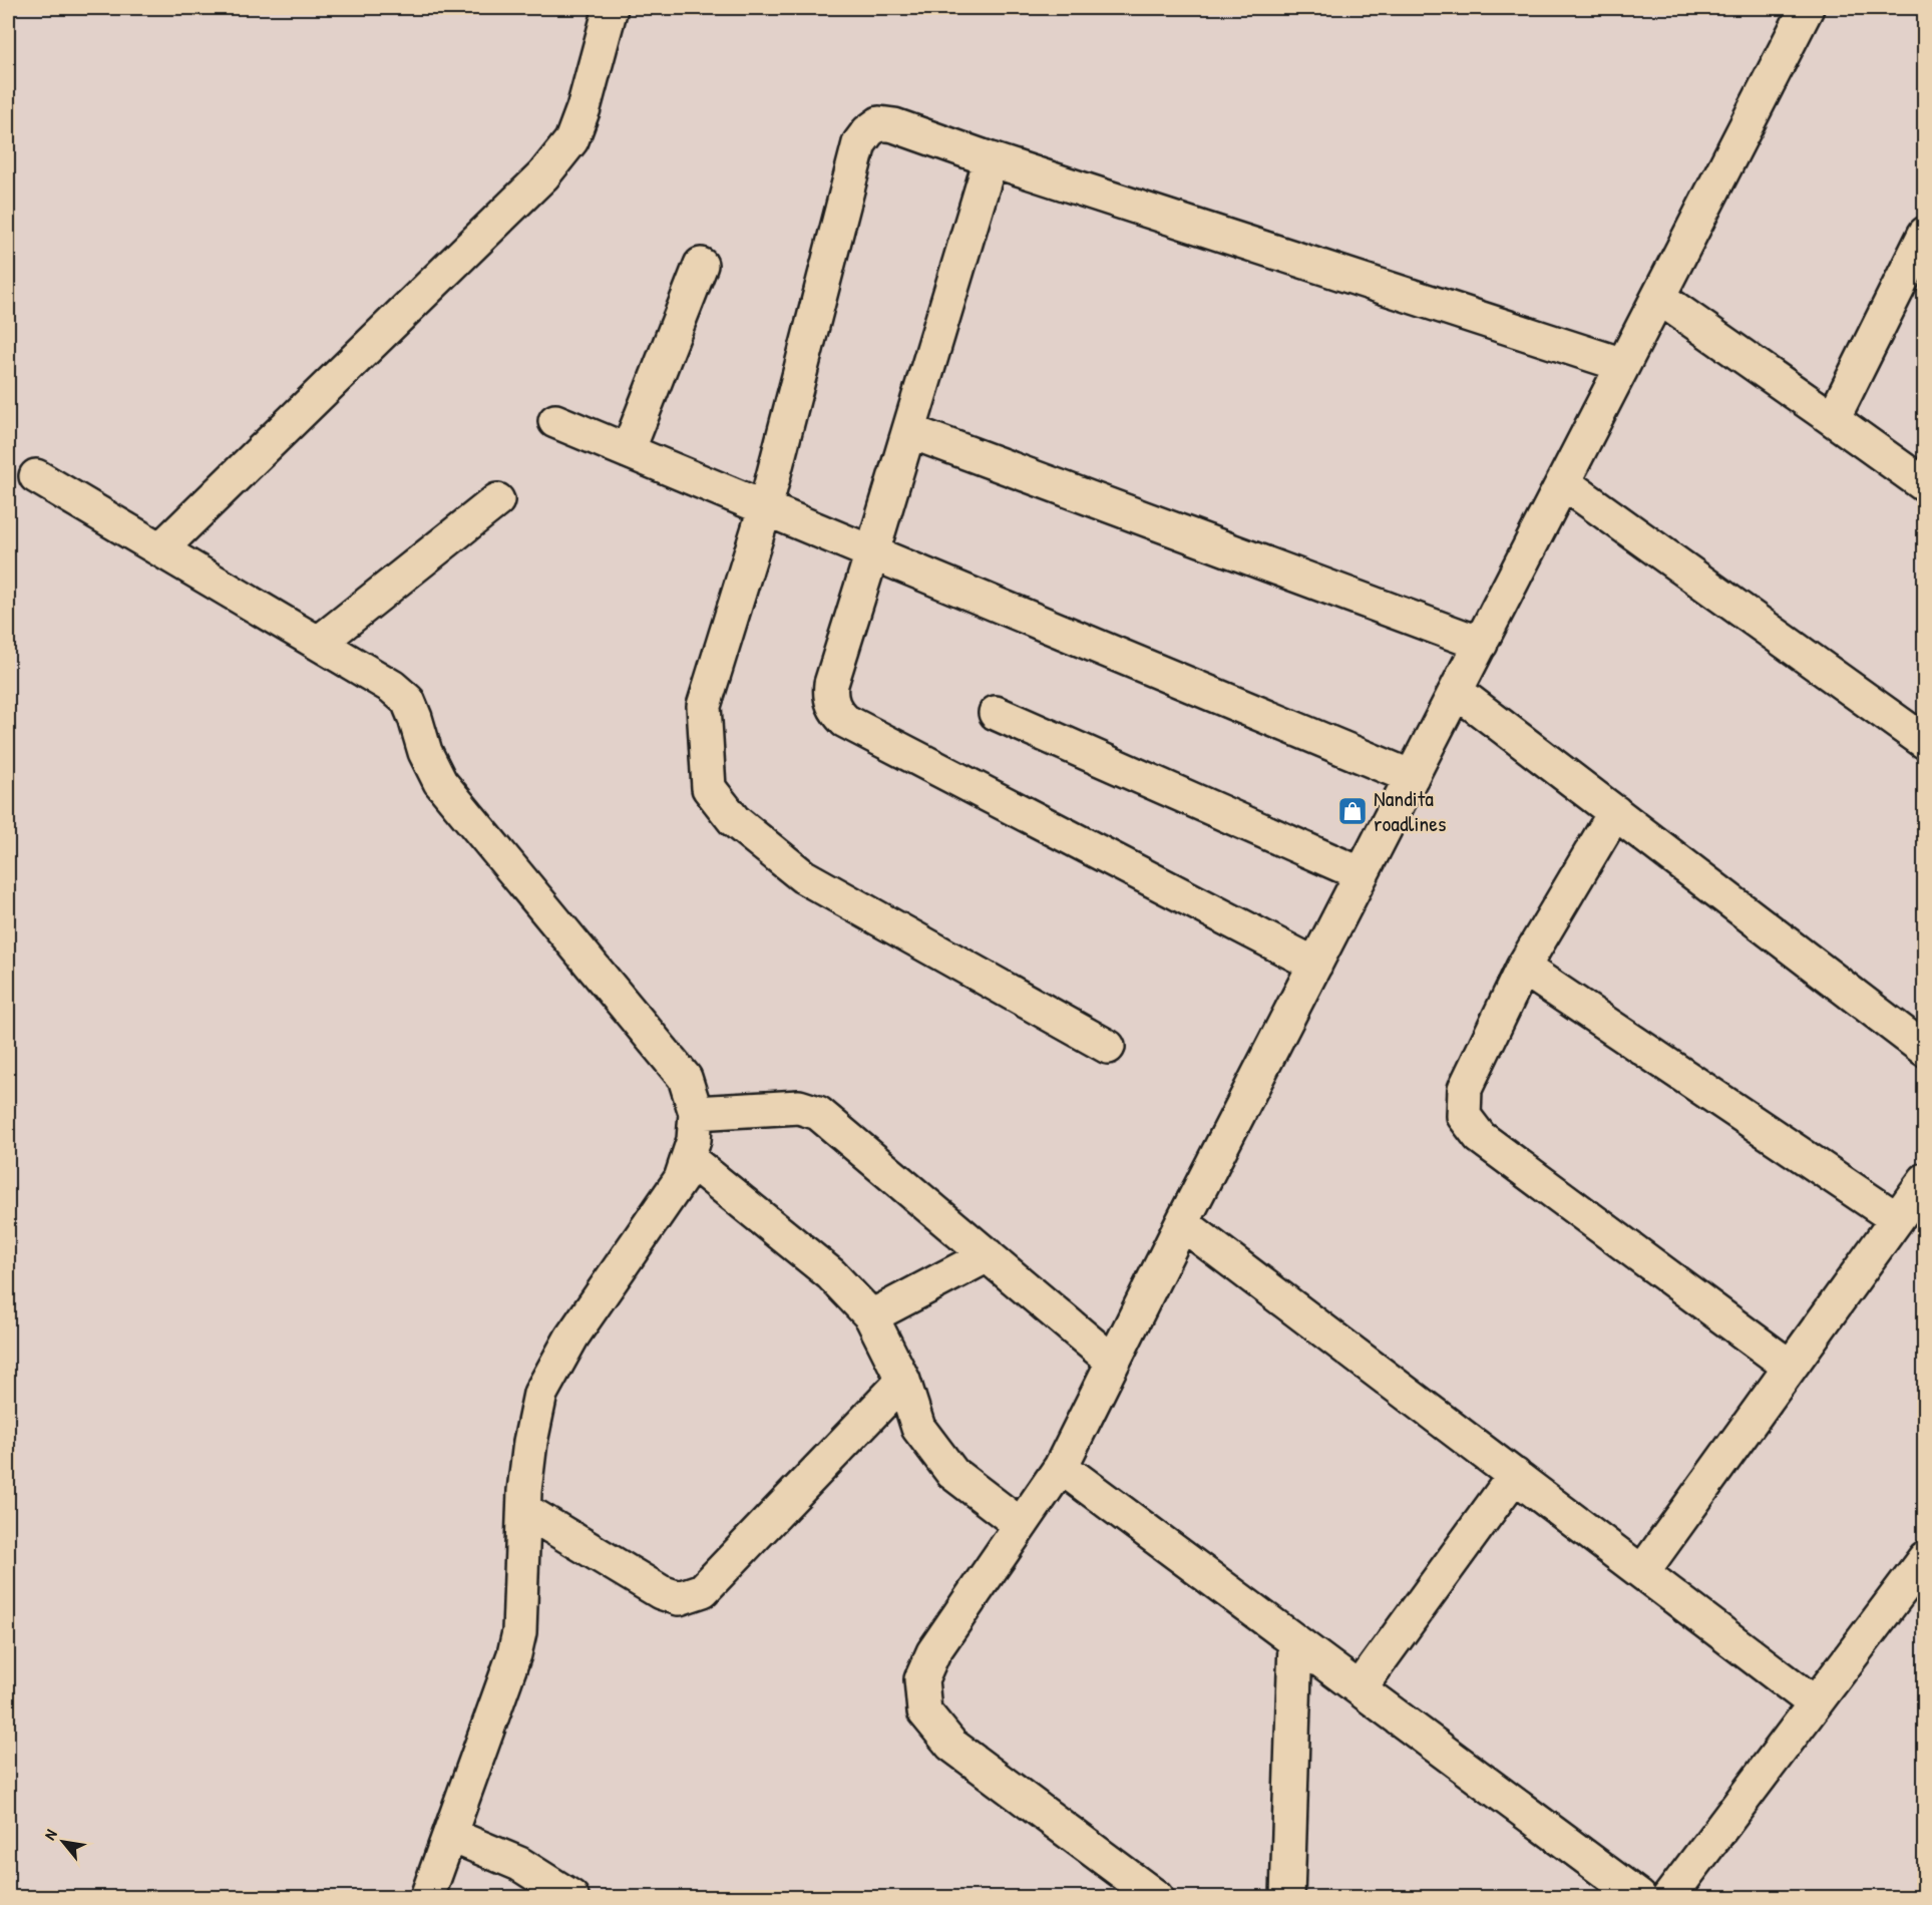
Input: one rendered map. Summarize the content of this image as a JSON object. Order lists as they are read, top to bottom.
{
  "places": {
    "shop": ["Nandita roadlines"]
  },
  "north": "top left"
}
